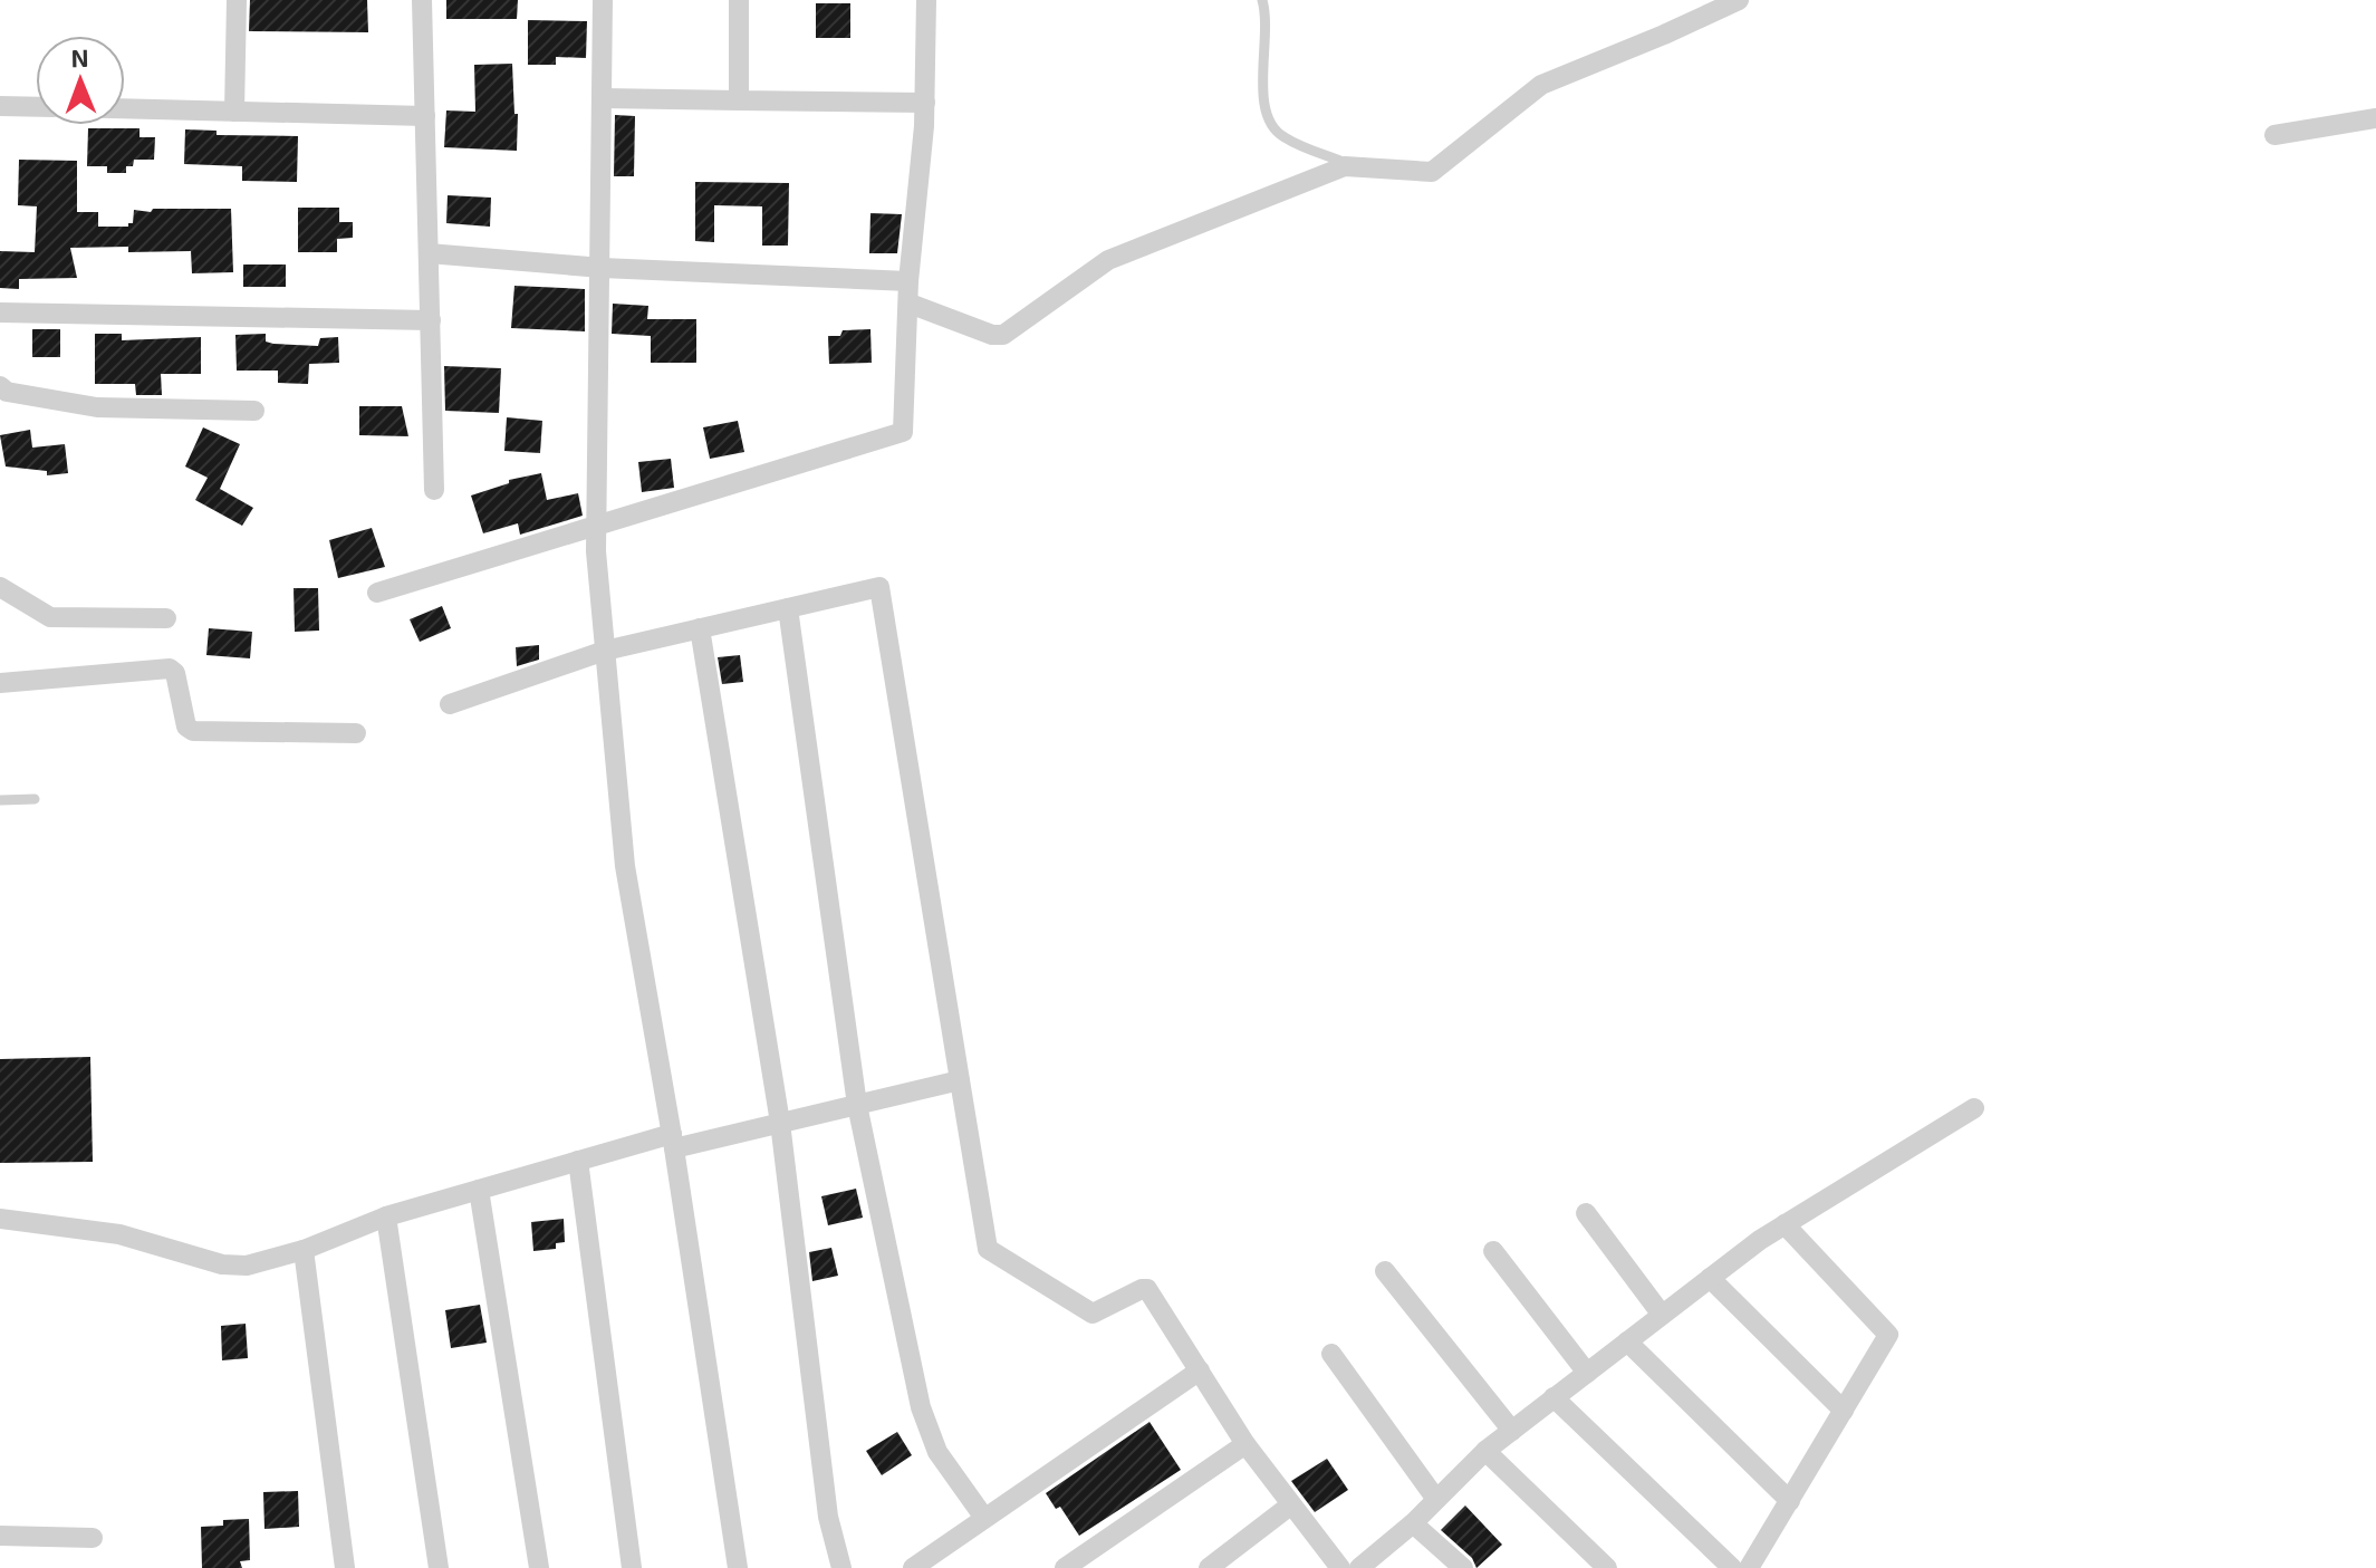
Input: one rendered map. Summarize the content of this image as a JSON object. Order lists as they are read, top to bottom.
{
  "north": "top"
}
